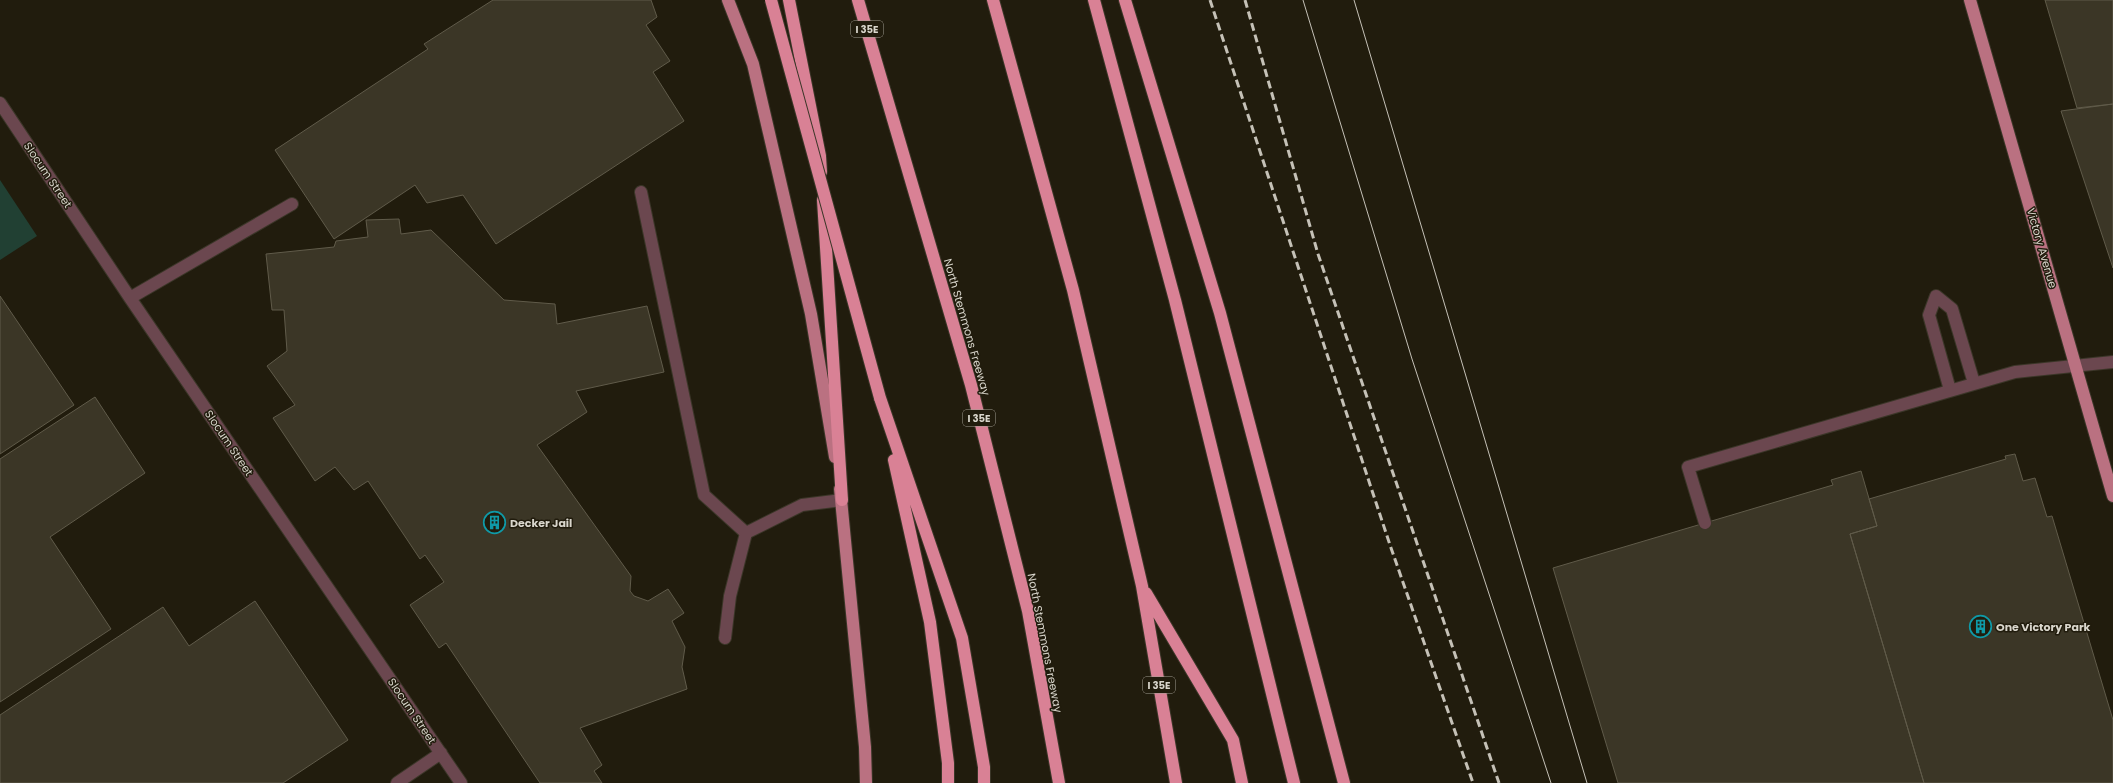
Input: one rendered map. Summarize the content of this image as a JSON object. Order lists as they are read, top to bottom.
{
  "streets": {
    "highway": ["I 35E", "North Stemmons Freeway"],
    "main road": ["Victory Avenue"],
    "street": ["Slocum Street"]
  },
  "places": {
    "building": ["Decker Jail", "One Victory Park"]
  }
}
